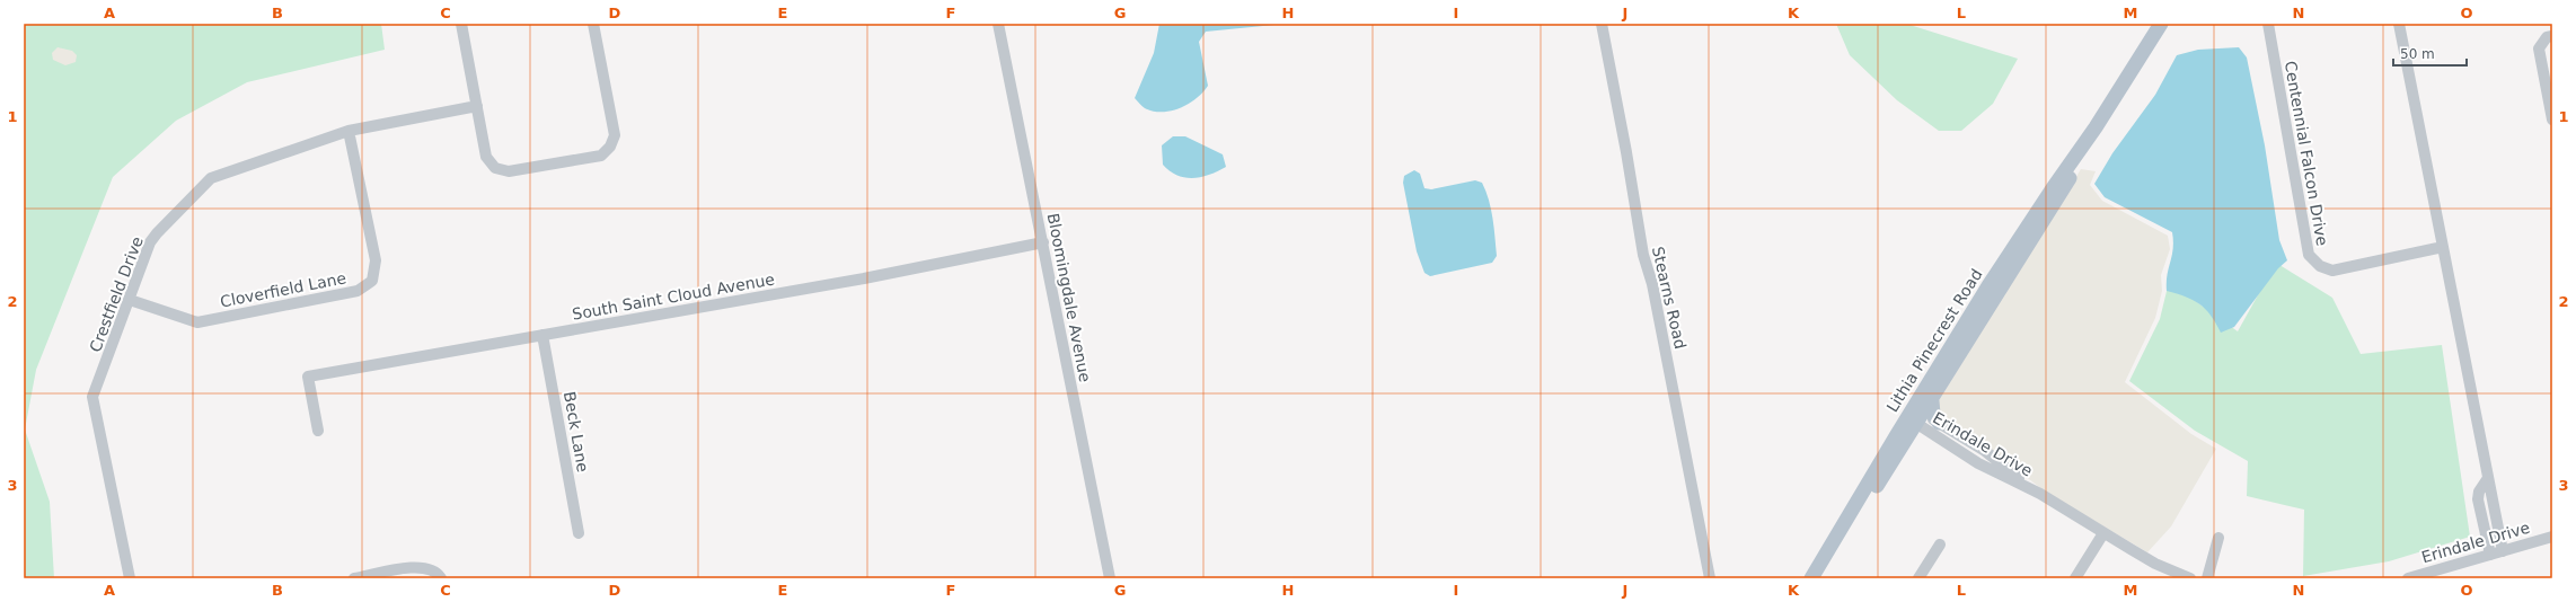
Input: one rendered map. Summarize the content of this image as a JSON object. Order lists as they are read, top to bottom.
{
  "streets": {
    "main road": ["Lithia Pinecrest Road"],
    "street": [
      "Centennial Falcon Drive",
      "Cloverfield Lane",
      "Crestfield Drive",
      "South Saint Cloud Avenue",
      "Bloomingdale Avenue",
      "Stearns Road",
      "Beck Lane",
      "Erindale Drive"
    ]
  },
  "crossings": [
    ["Cloverfield Lane", "Crestfield Drive"],
    ["South Saint Cloud Avenue", "Bloomingdale Avenue"],
    ["South Saint Cloud Avenue", "Beck Lane"],
    ["Lithia Pinecrest Road", "Erindale Drive"]
  ],
  "scale_bar": "50 m",
  "grid": {
    "columns": [
      "A",
      "B",
      "C",
      "D",
      "E",
      "F",
      "G",
      "H",
      "I",
      "J",
      "K",
      "L",
      "M",
      "N",
      "O"
    ],
    "rows": ["1", "2", "3"]
  }
}
